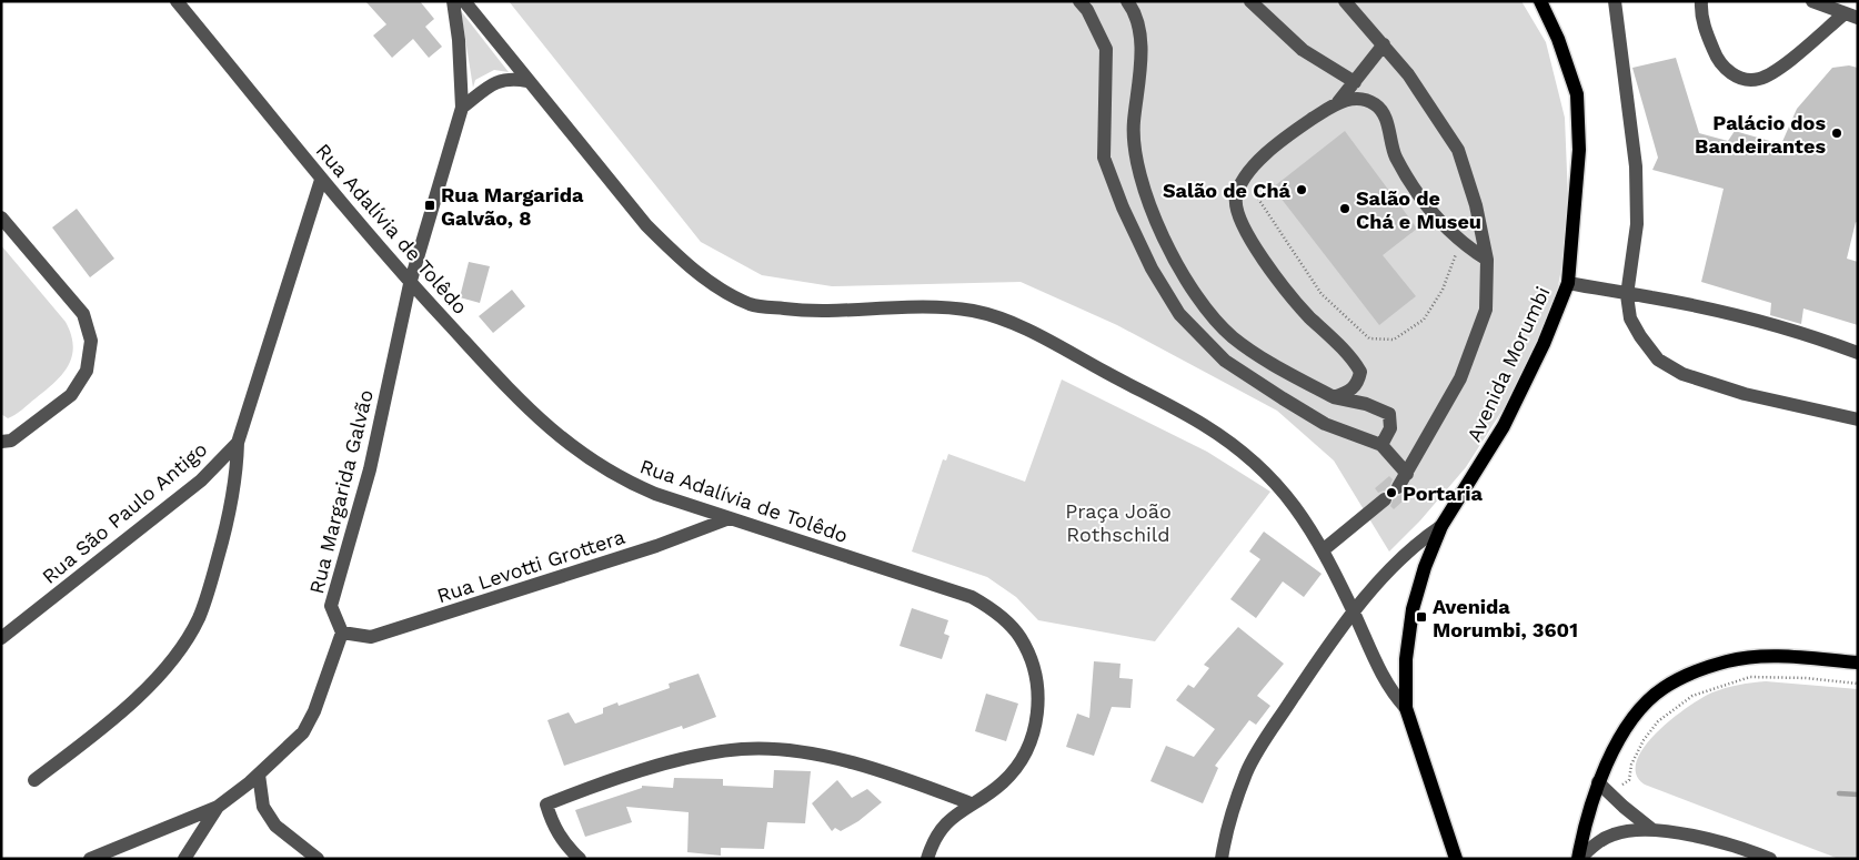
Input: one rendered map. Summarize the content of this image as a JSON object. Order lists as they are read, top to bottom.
{
  "streets": {
    "main road": ["Avenida Morumbi"],
    "street": [
      "Rua Adalívia de Tolêdo",
      "Rua Margarida Galvão",
      "Rua São Paulo Antigo",
      "Rua Levotti Grottera"
    ]
  },
  "crossings": [
    ["Rua Adalívia de Tolêdo", "Rua Margarida Galvão"],
    ["Rua Adalívia de Tolêdo", "Rua São Paulo Antigo"],
    ["Rua Adalívia de Tolêdo", "Rua Levotti Grottera"],
    ["Rua Margarida Galvão", "Rua Levotti Grottera"]
  ],
  "parks": ["Praça João Rothschild"],
  "places": {
    "other": [
      "Palácio dos Bandeirantes",
      "Salão de Chá",
      "Salão de Chá e Museu",
      "Portaria"
    ],
    "transit": ["Rua Margarida Galvão, 8", "Avenida Morumbi, 3601"]
  }
}
